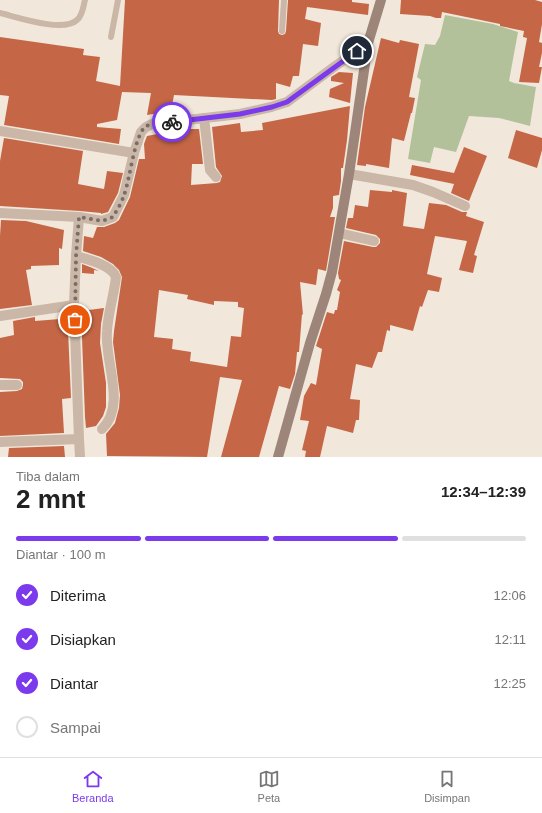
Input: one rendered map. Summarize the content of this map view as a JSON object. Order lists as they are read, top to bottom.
{
  "page": {
    "heading": ["2 mnt", "Tiba dalam", "12:34–12:39"],
    "bar": "Diantar · 100 m",
    "list": [
      ["Diterima", "12:06"],
      ["Disiapkan", "12:11"],
      ["Diantar", "12:25"],
      "Sampai"
    ],
    "tabs": ["Beranda", "Peta", "Disimpan"]
  }
}
